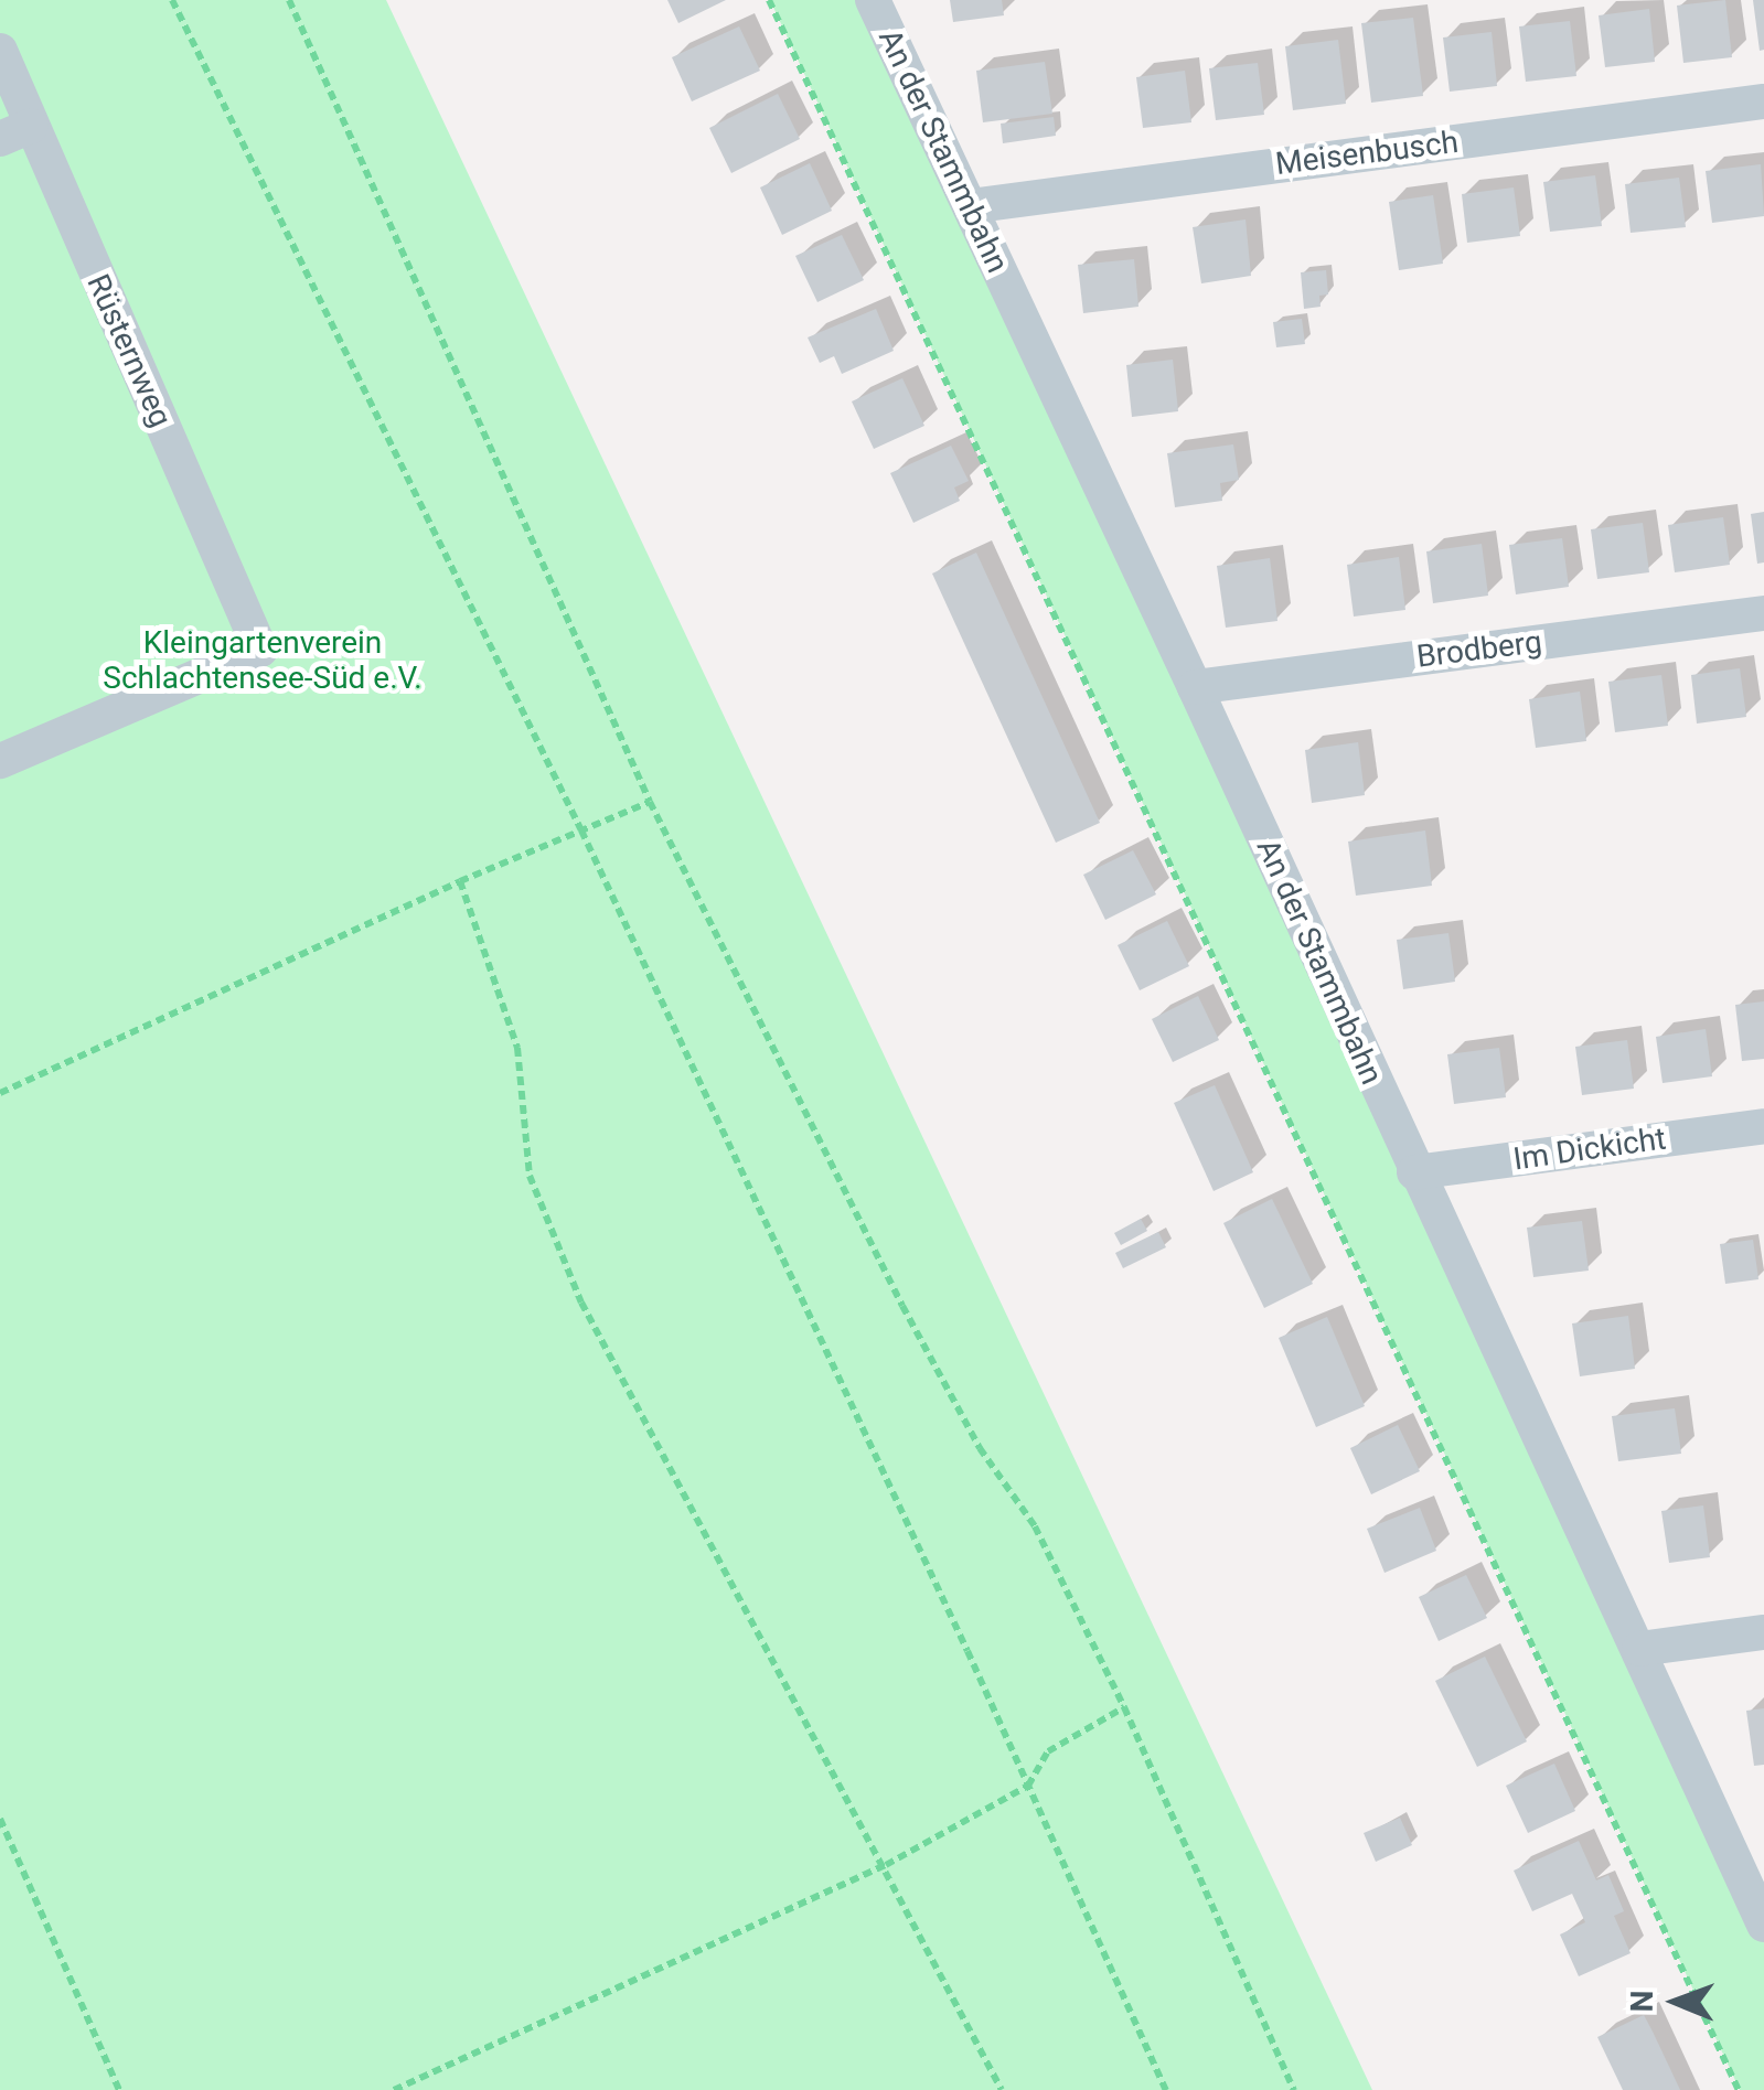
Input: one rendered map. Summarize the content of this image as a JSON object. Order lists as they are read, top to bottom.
{
  "streets": {
    "street": [
      "An der Stammbahn",
      "Meisenbusch",
      "Rüsternweg",
      "Brodberg",
      "Im Dickicht"
    ]
  },
  "crossings": [
    ["An der Stammbahn", "Meisenbusch"],
    ["An der Stammbahn", "Brodberg"],
    ["An der Stammbahn", "Im Dickicht"]
  ],
  "parks": ["Kleingartenverein Schlachtensee-Süd e.V."],
  "north": "left"
}
